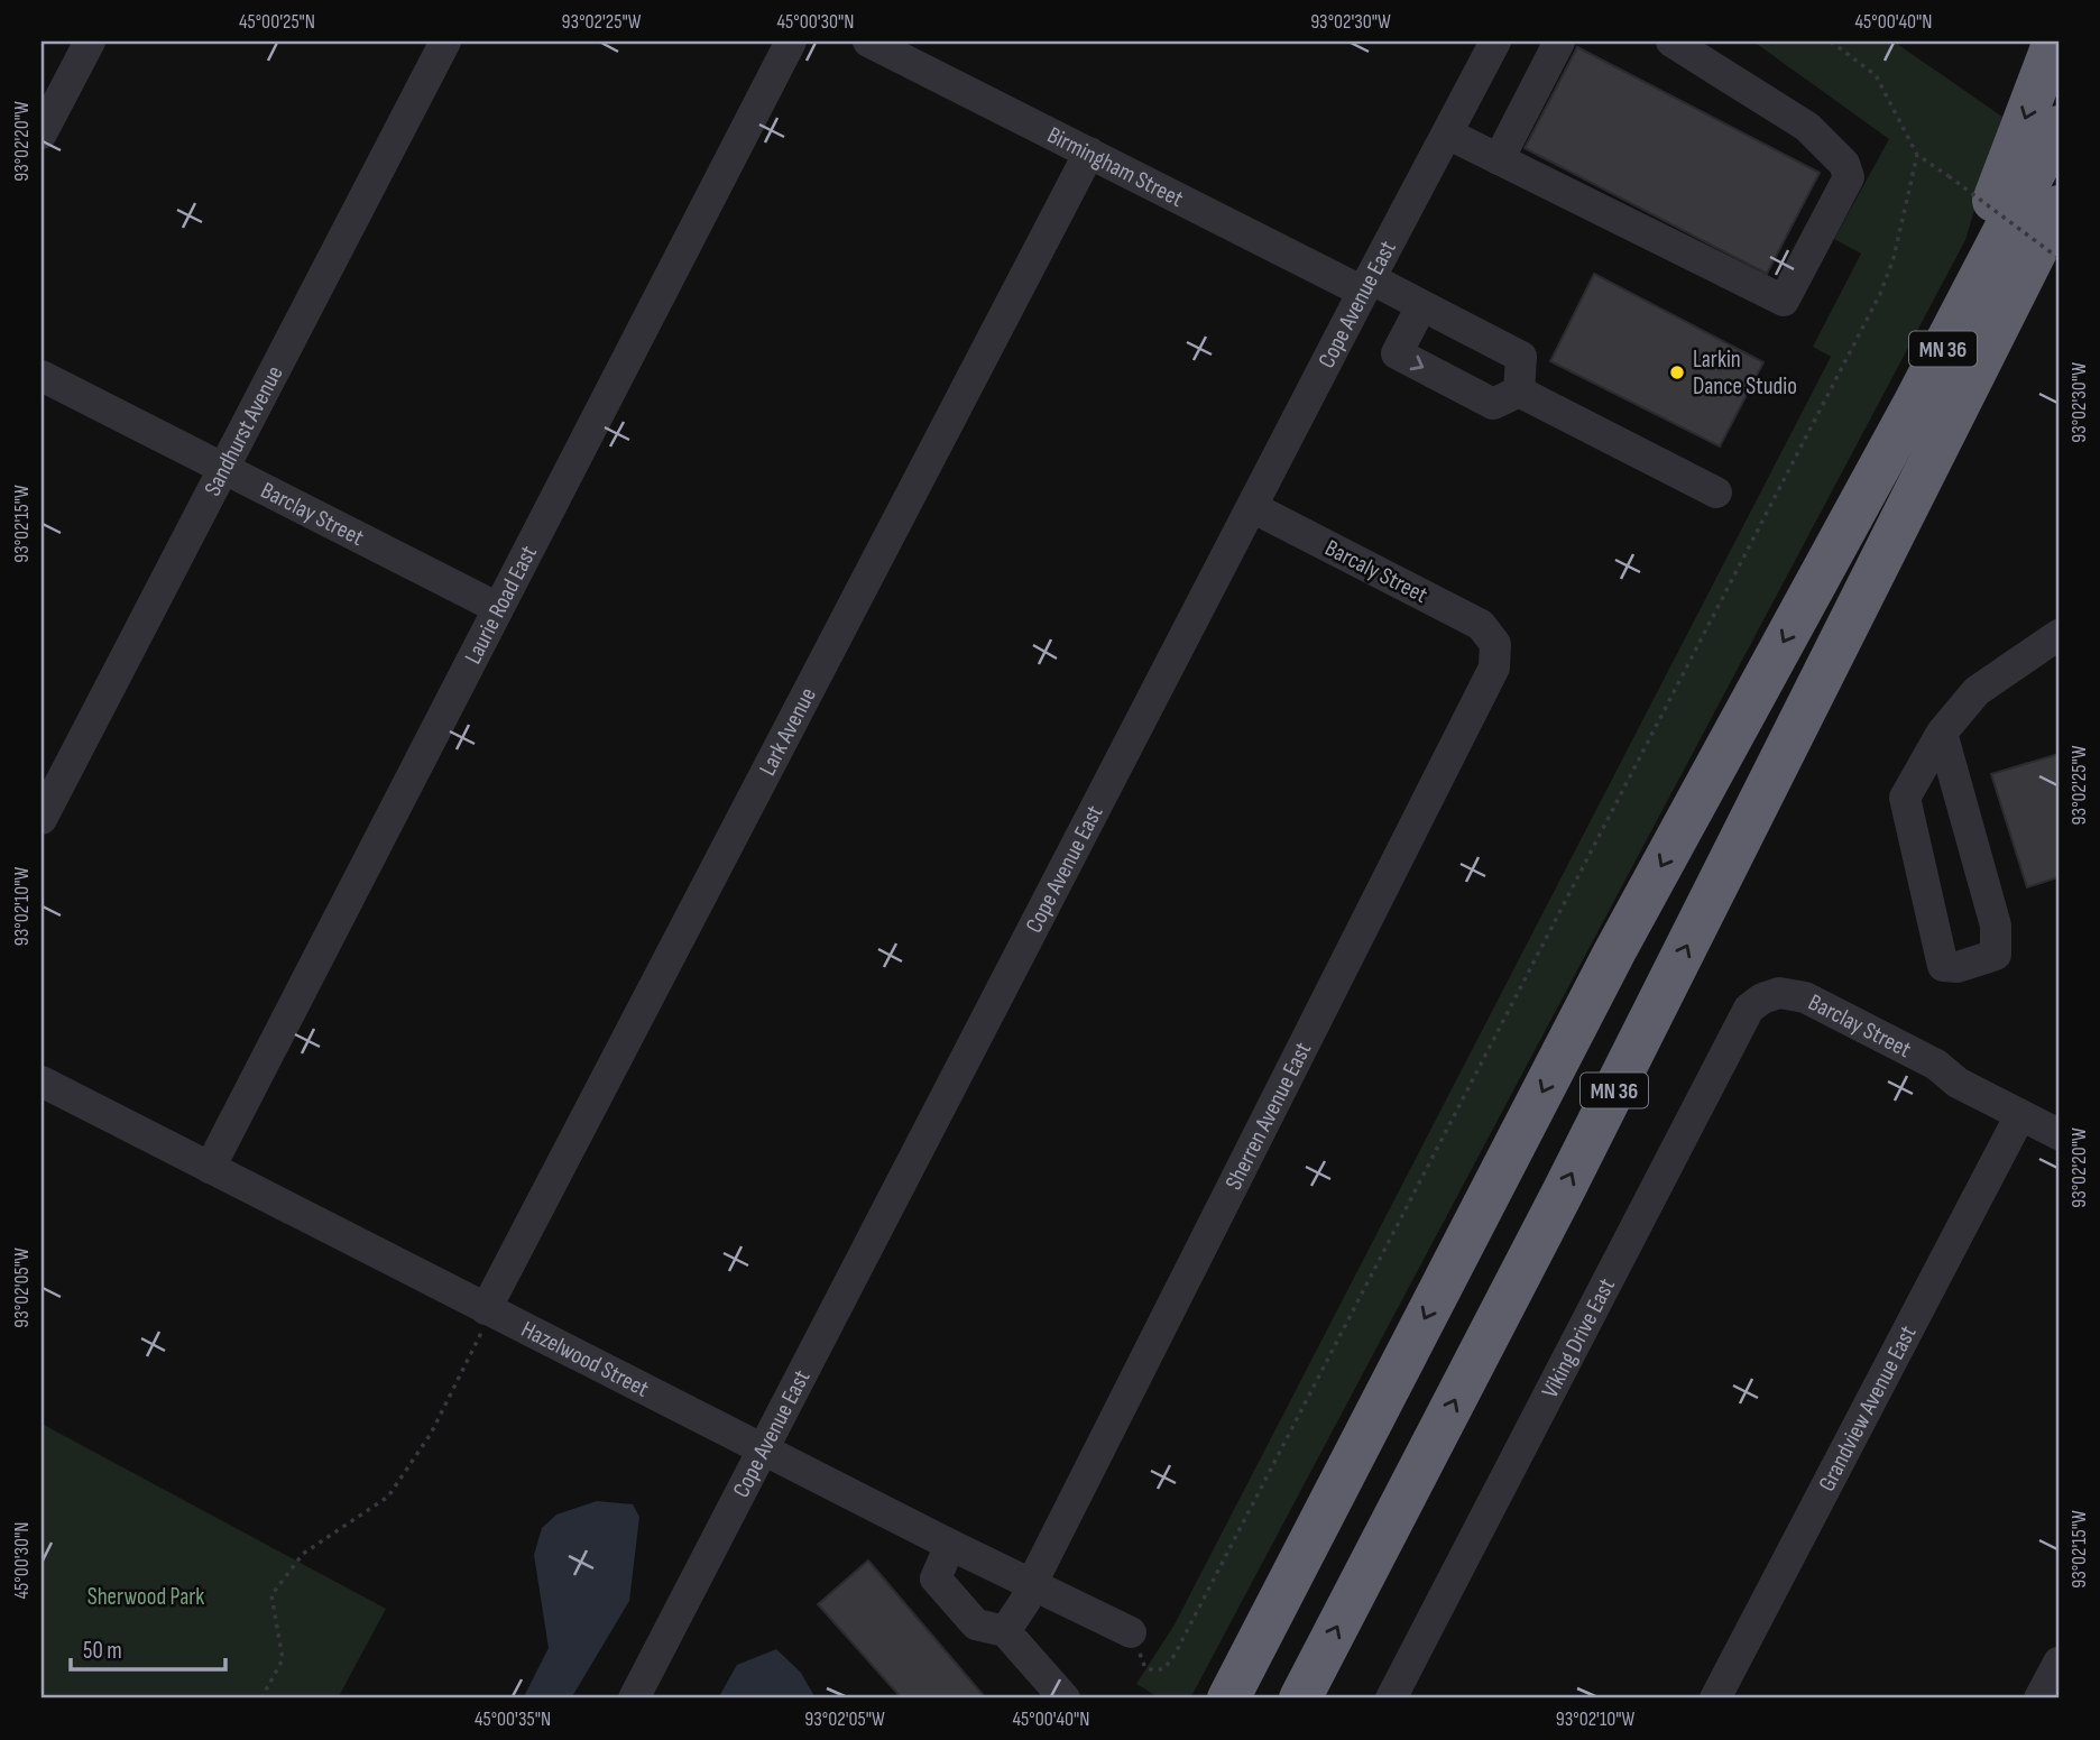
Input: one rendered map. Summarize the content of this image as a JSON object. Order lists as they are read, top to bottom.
{
  "streets": {
    "highway": ["MN 36"],
    "street": [
      "Birmingham Street",
      "Cope Avenue East",
      "Sandhurst Avenue",
      "Barclay Street",
      "Barcaly Street",
      "Laurie Road East",
      "Lark Avenue",
      "Sherren Avenue East",
      "Viking Drive East",
      "Hazelwood Street",
      "Grandview Avenue East"
    ]
  },
  "crossings": [
    ["Birmingham Street", "Cope Avenue East"],
    ["Birmingham Street", "Lark Avenue"],
    ["Cope Avenue East", "Barcaly Street"],
    ["Cope Avenue East", "Hazelwood Street"],
    ["Sandhurst Avenue", "Barclay Street"],
    ["Barclay Street", "Laurie Road East"],
    ["Barclay Street", "Viking Drive East"],
    ["Barclay Street", "Grandview Avenue East"],
    ["Barcaly Street", "Sherren Avenue East"],
    ["Laurie Road East", "Hazelwood Street"],
    ["Lark Avenue", "Hazelwood Street"],
    ["Sherren Avenue East", "Hazelwood Street"]
  ],
  "parks": ["Sherwood Park"],
  "places": ["Larkin Dance Studio"],
  "scale_bar": "50 m",
  "coordinates": [
    "45°00'25\"N",
    "93°02'25\"W",
    "45°00'30\"N",
    "93°02'30\"W",
    "45°00'40\"N",
    "93°02'20\"W",
    "93°02'15\"W",
    "93°02'10\"W",
    "93°02'05\"W",
    "45°00'35\"N"
  ]
}
